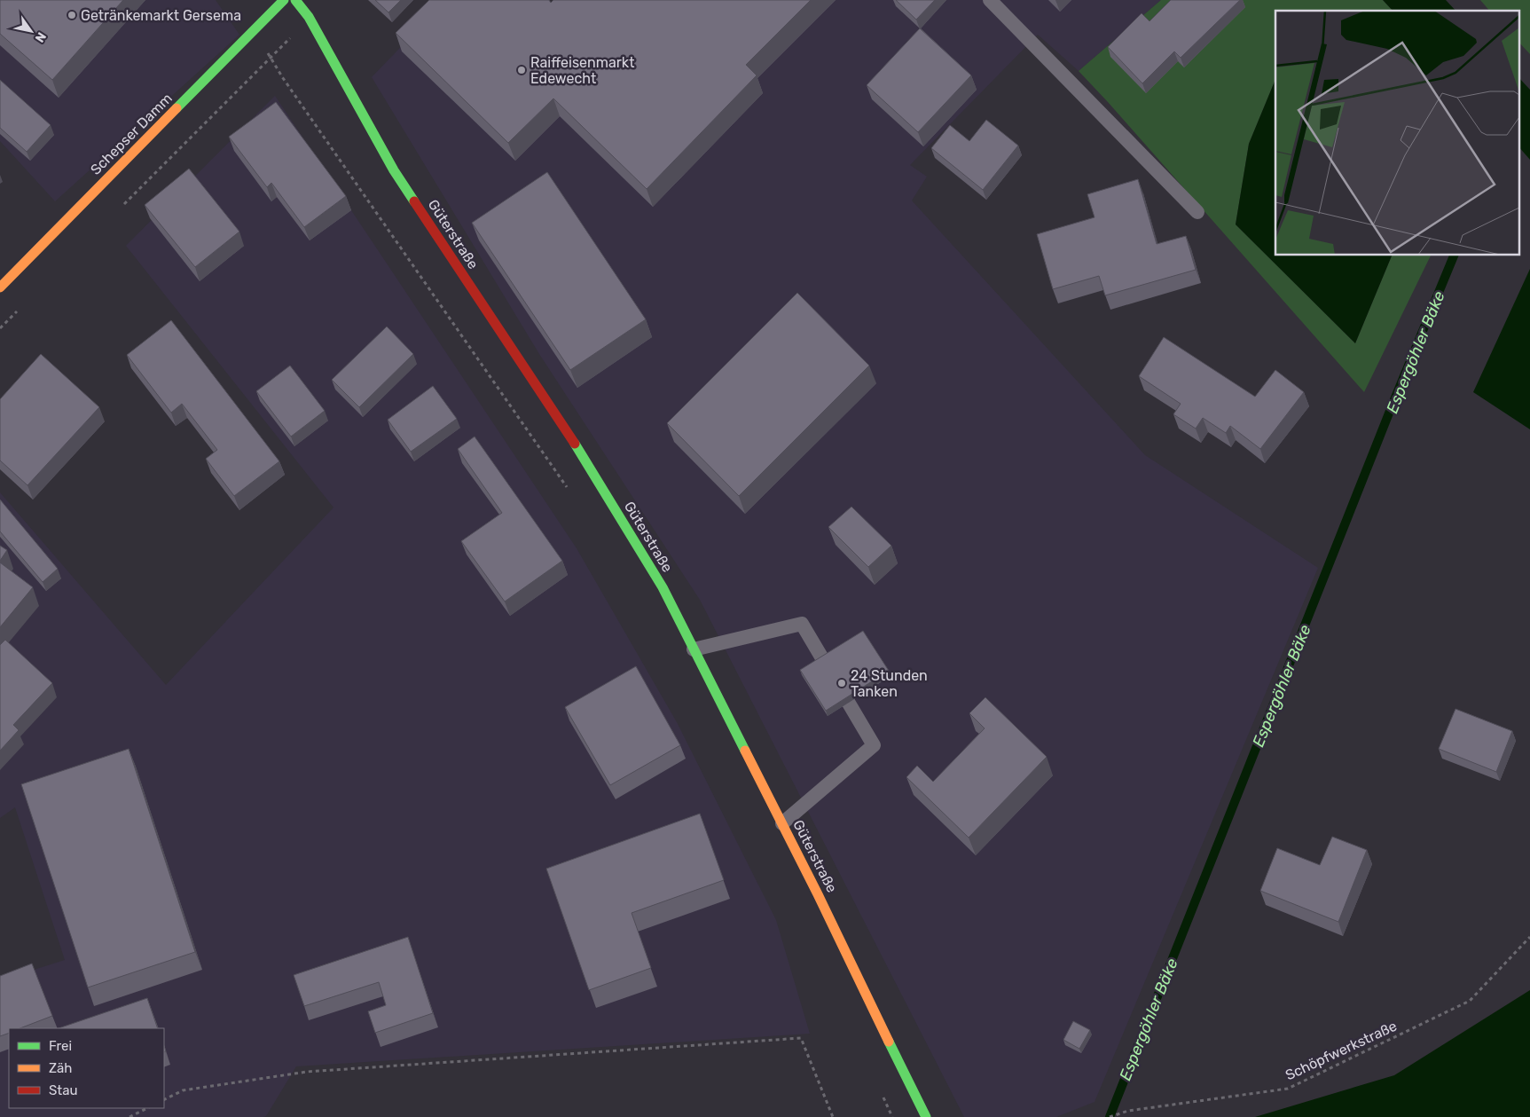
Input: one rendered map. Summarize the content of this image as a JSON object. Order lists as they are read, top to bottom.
{
  "streets": {
    "street": ["Schepser Damm", "Güterstraße"],
    "path": ["Schöpfwerkstraße"]
  },
  "water": ["Espergöhler Bäke"],
  "places": ["Getränkemarkt Gersema", "Raiffeisenmarkt Edewecht", "24 Stunden Tanken"],
  "legend": ["Frei", "Zäh", "Stau"],
  "north": "bottom right"
}
